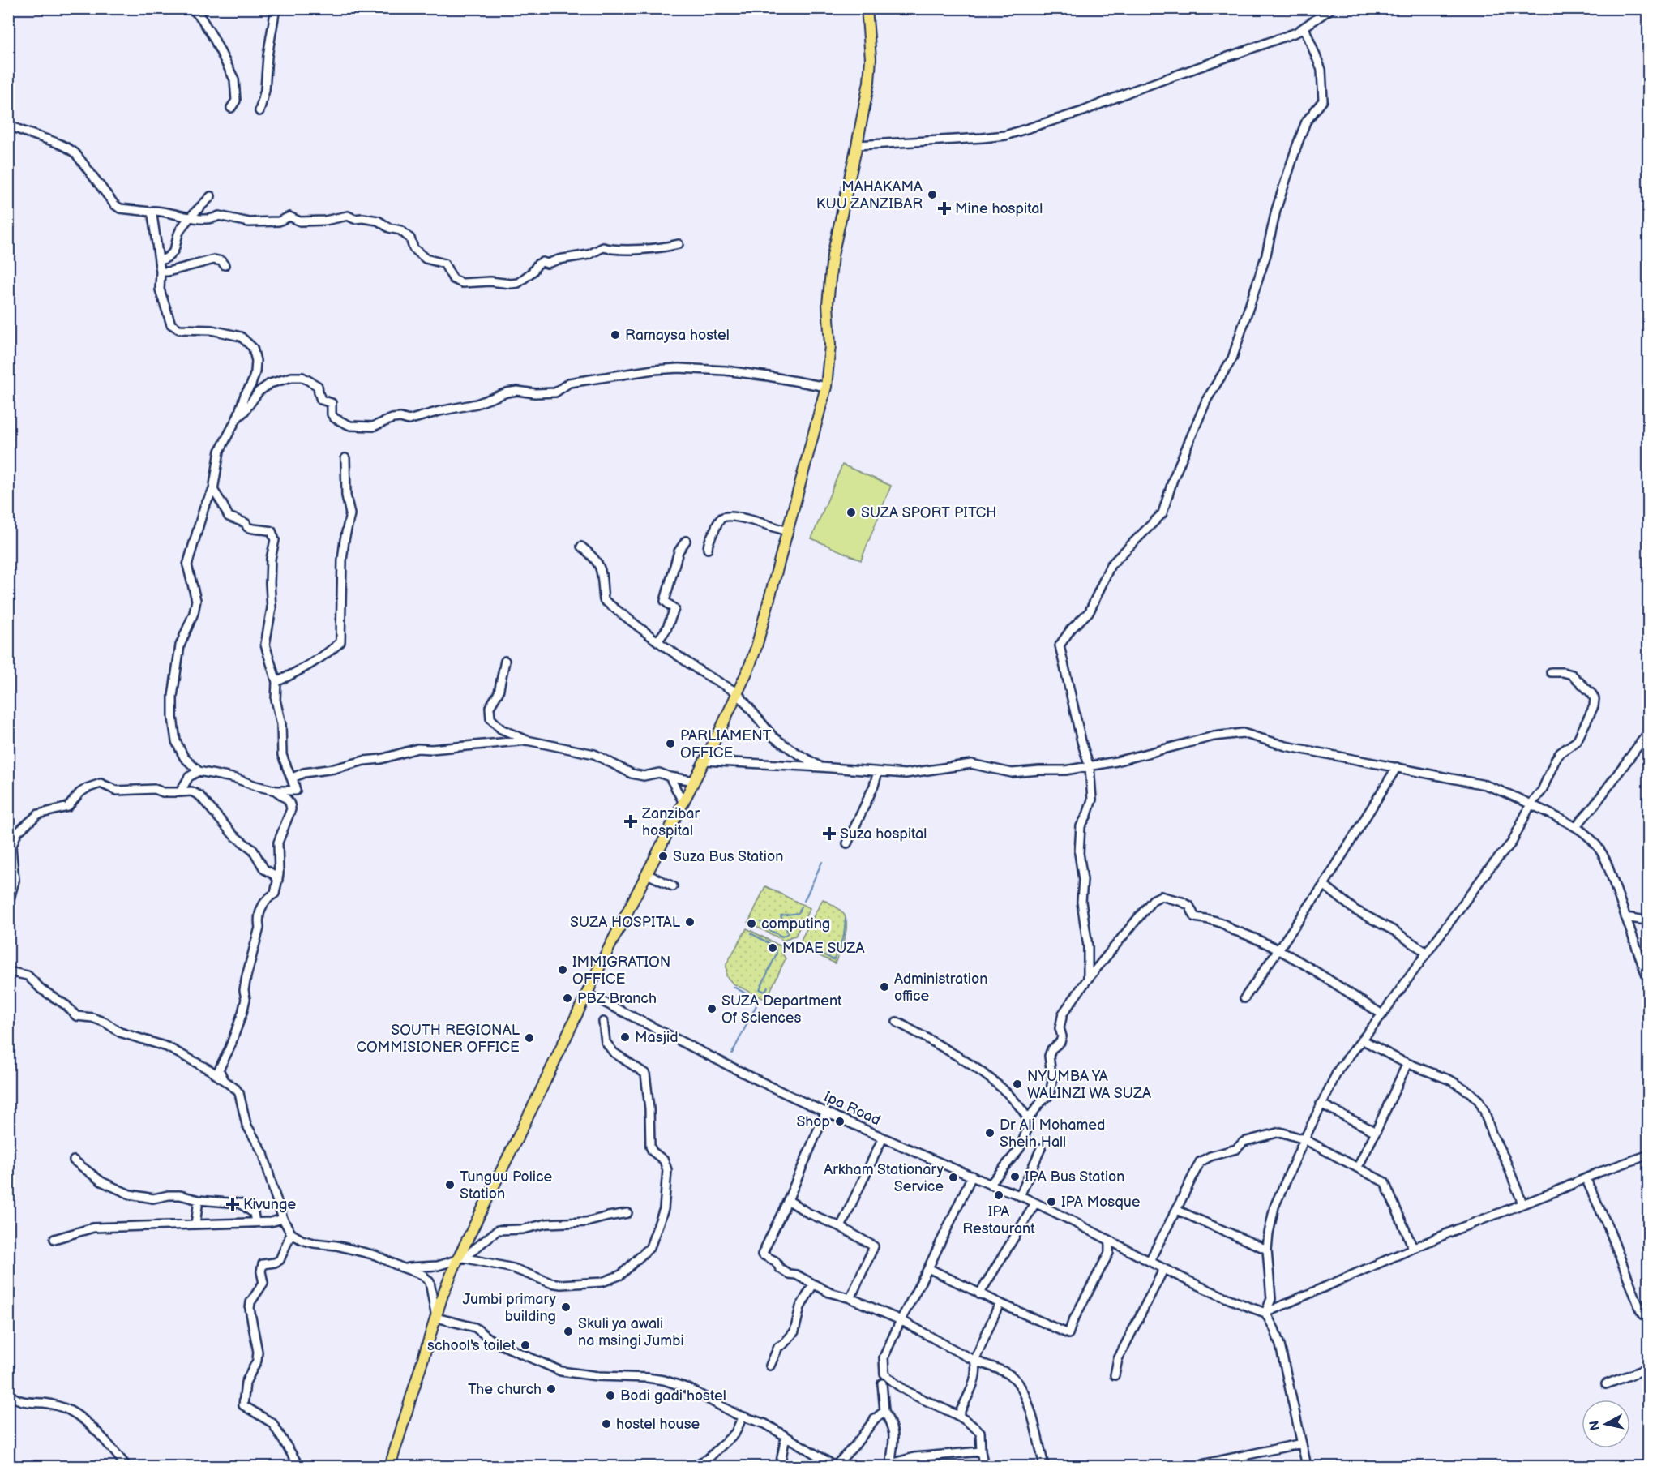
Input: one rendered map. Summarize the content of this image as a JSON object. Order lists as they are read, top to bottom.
{
  "streets": {
    "street": ["Ipa Road"]
  },
  "places": {
    "other": [
      "MAHAKAMA KUU ZANZIBAR",
      "Ramaysa hostel",
      "SUZA SPORT PITCH",
      "PARLIAMENT OFFICE",
      "Suza Bus Station",
      "SUZA HOSPITAL",
      "computing",
      "MDAE SUZA",
      "IMMIGRATION OFFICE",
      "Administration office",
      "PBZ Branch",
      "SUZA Department Of Sciences",
      "Masjid",
      "SOUTH REGIONAL COMMISIONER OFFICE",
      "NYUMBA YA WALINZI WA SUZA",
      "Shop",
      "Dr Ali Mohamed Shein Hall",
      "IPA Bus Station",
      "Arkham Stationary Service",
      "Tunguu Police Station",
      "IPA Restaurant",
      "IPA Mosque",
      "Jumbi primary building",
      "Skuli ya awali na msingi Jumbi",
      "school's toilet",
      "The church",
      "Bodi gadi hostel",
      "hostel house"
    ],
    "health": [
      "Mine hospital",
      "Zanzibar hospital",
      "Suza hospital",
      "Kivunge"
    ]
  },
  "north": "left"
}
